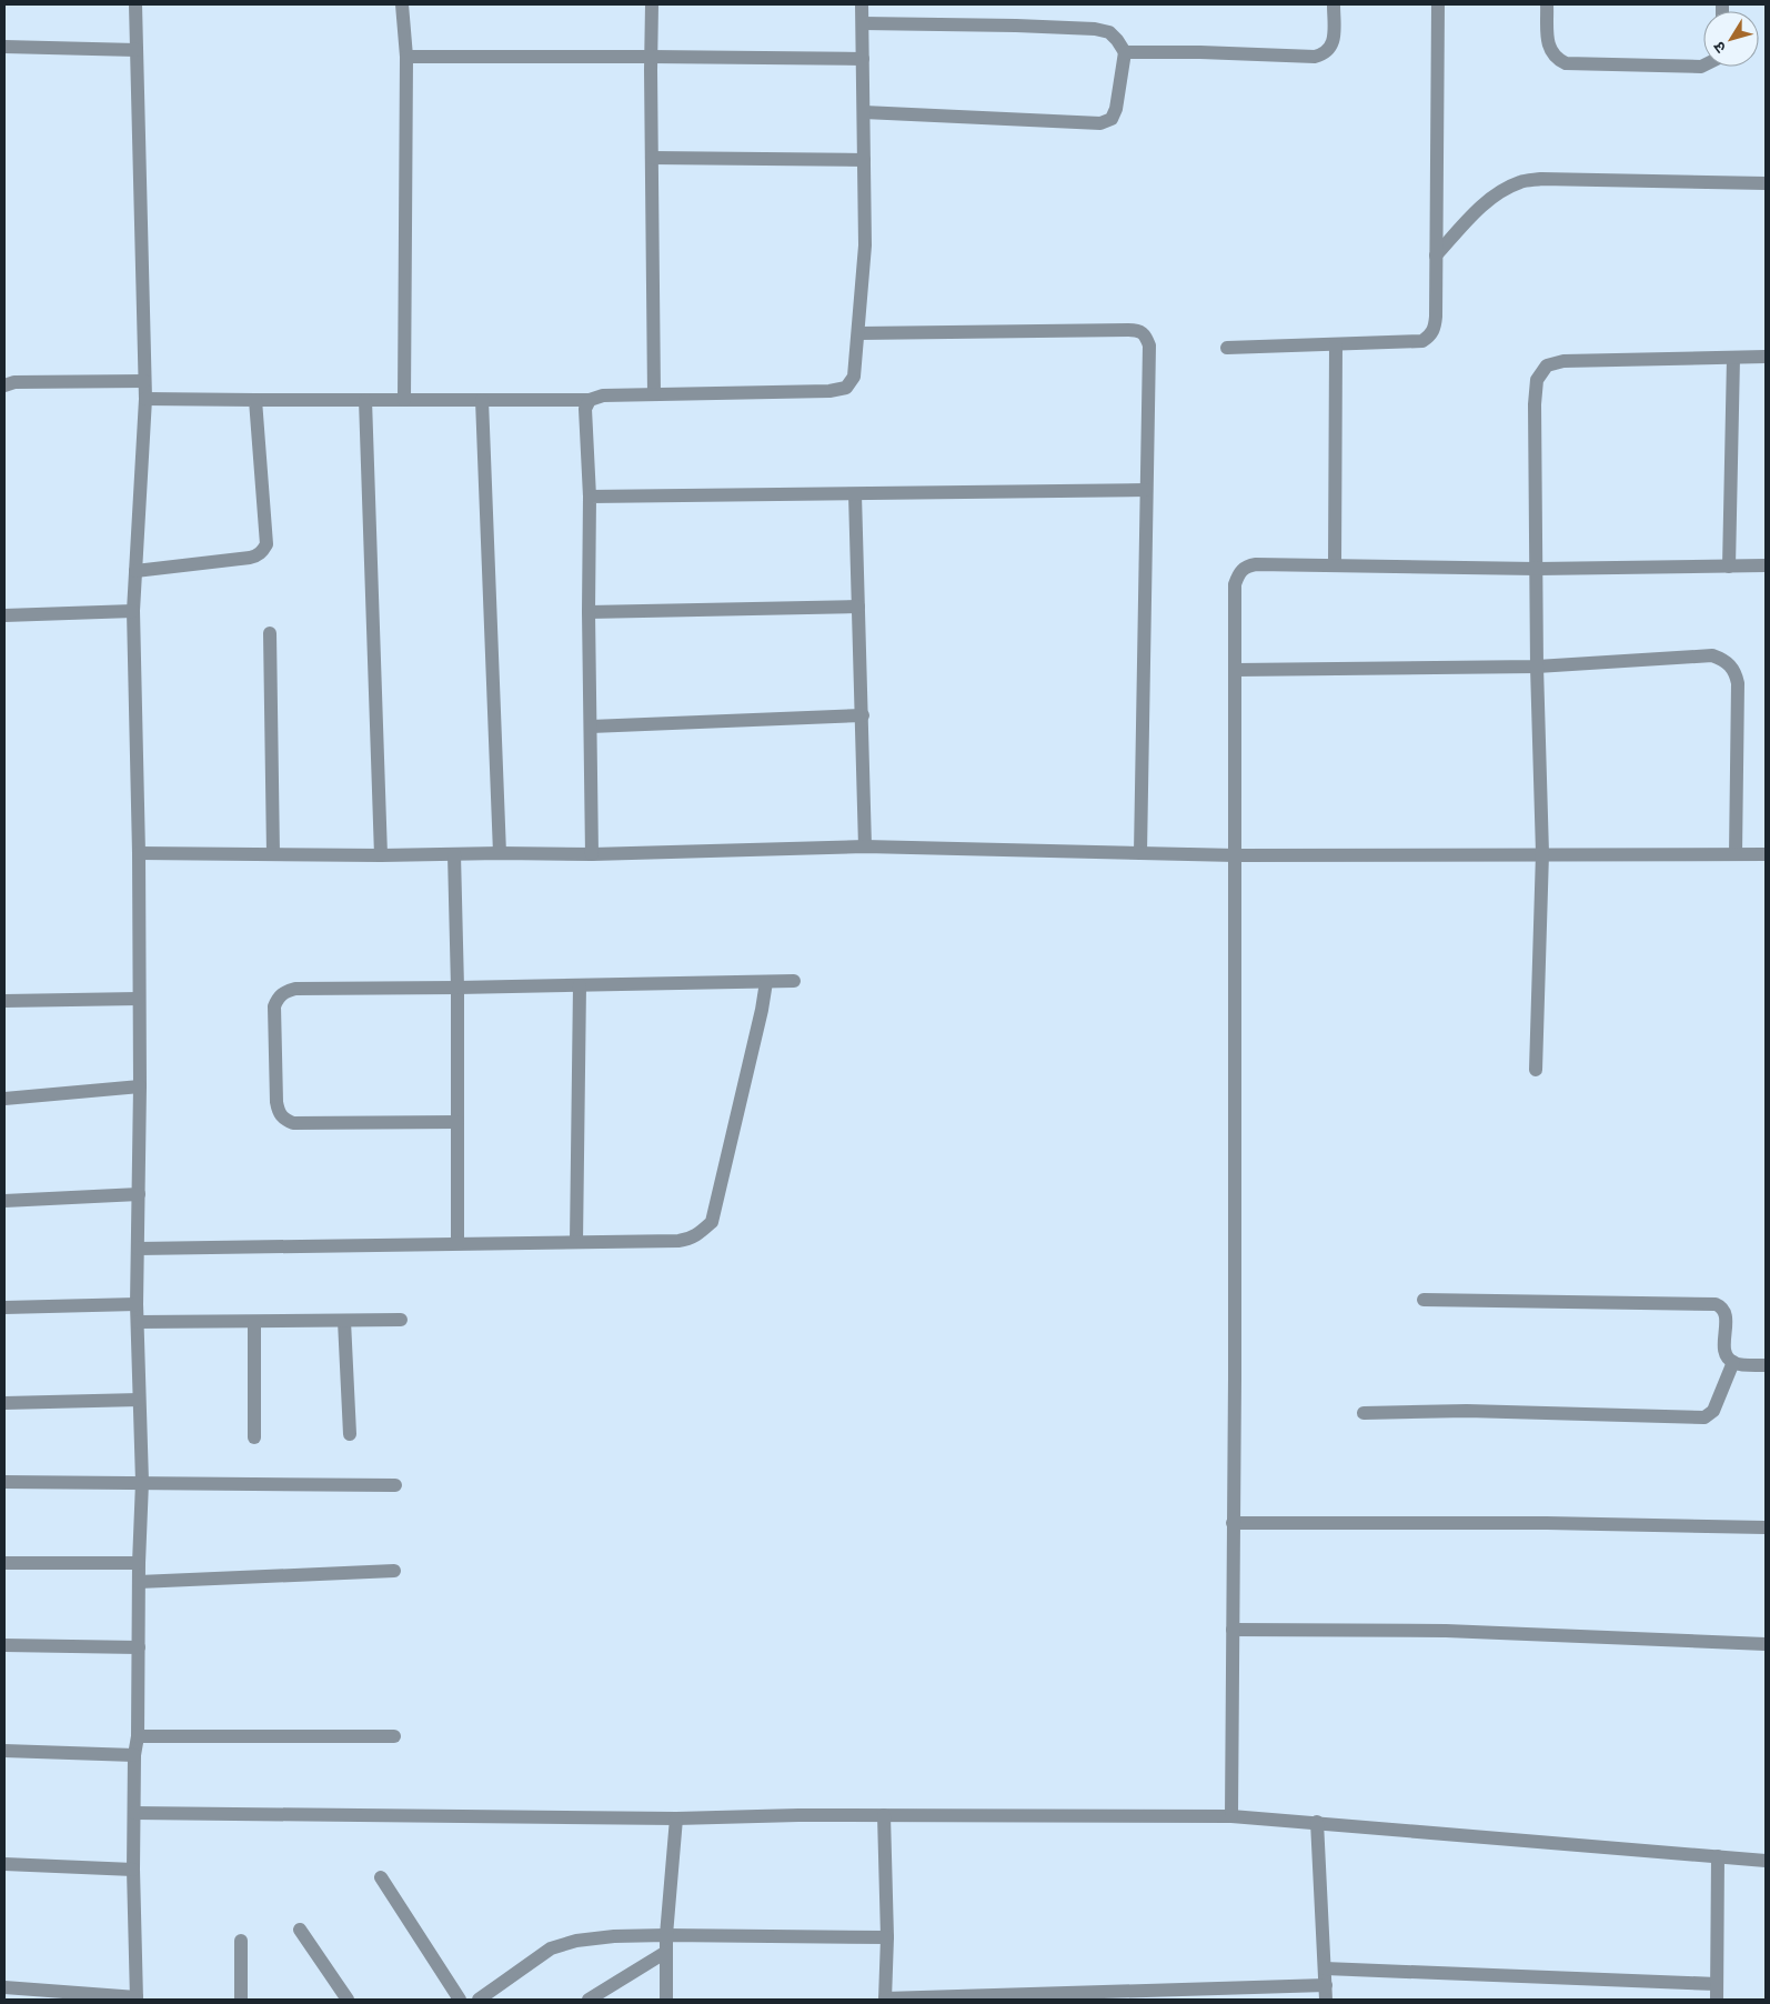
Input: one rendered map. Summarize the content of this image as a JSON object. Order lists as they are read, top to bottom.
{
  "north": "bottom left"
}
